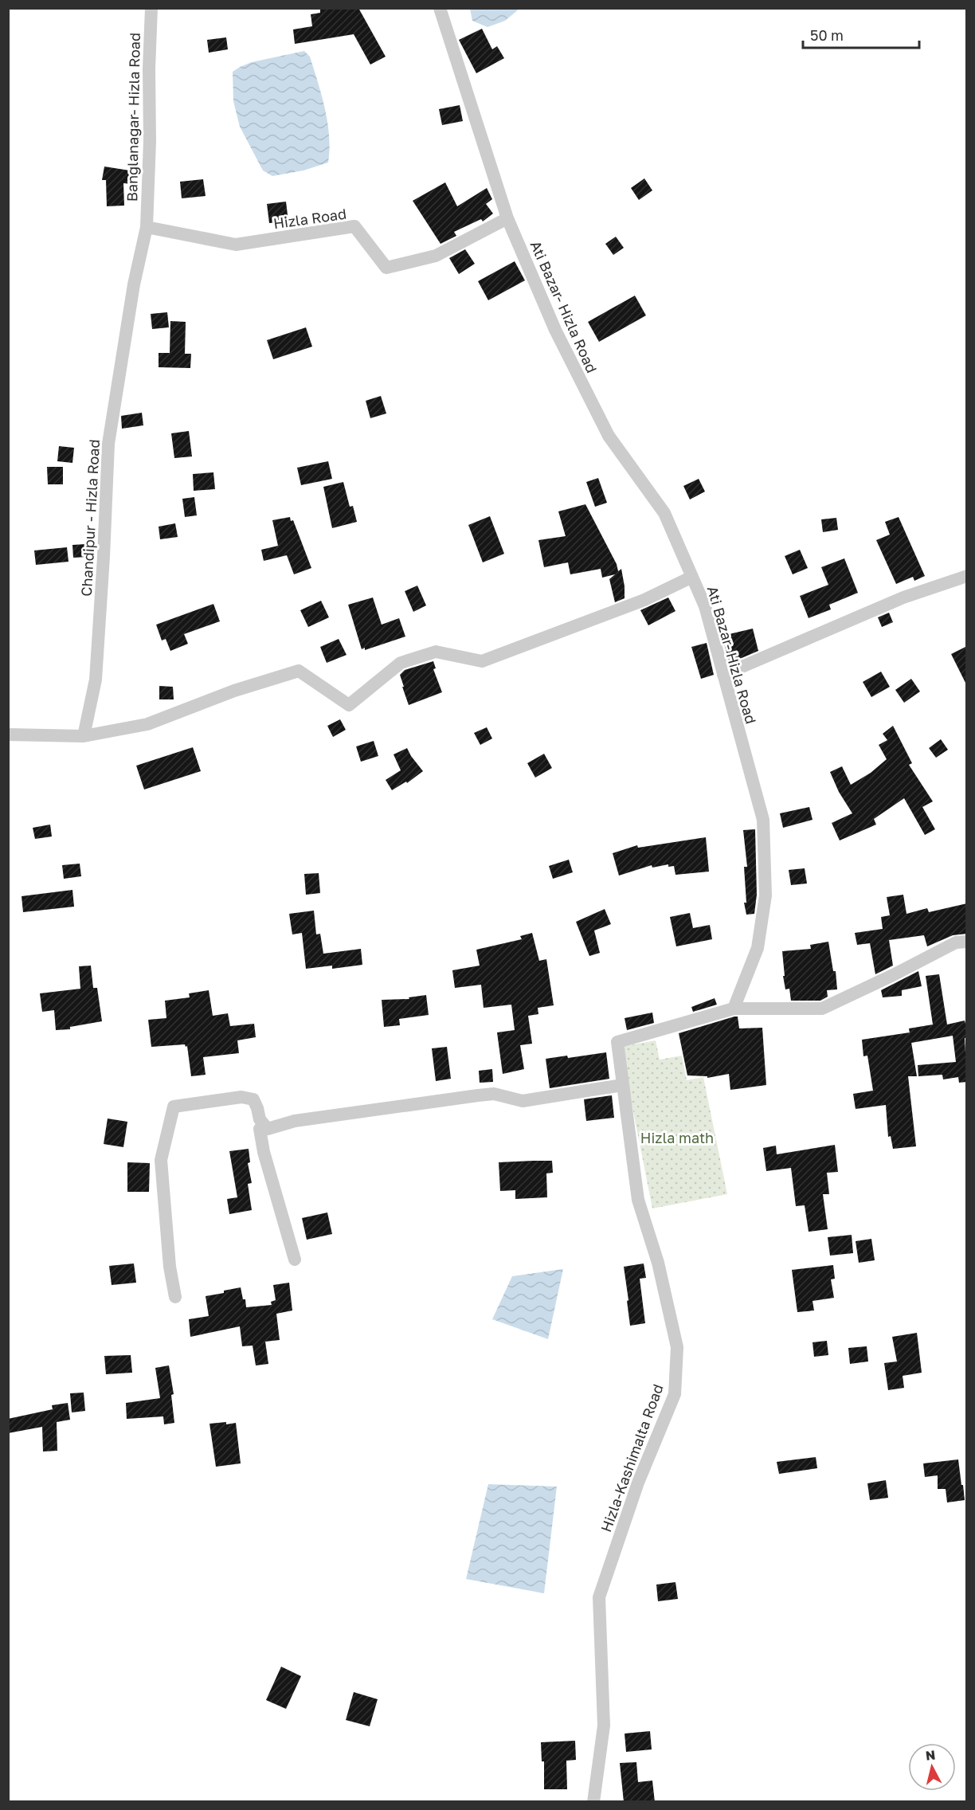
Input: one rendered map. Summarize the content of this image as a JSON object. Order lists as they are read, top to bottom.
{
  "streets": {
    "street": [
      "Banglanagar- Hizla Road",
      "Hizla Road",
      "Ati Bazar- Hizla Road",
      "Chandipur - Hizla Road",
      "Hizla-Kashimalta Road"
    ]
  },
  "crossings": [
    ["Banglanagar- Hizla Road", "Hizla Road"],
    ["Banglanagar- Hizla Road", "Chandipur - Hizla Road"],
    ["Hizla Road", "Ati Bazar- Hizla Road"],
    ["Hizla Road", "Chandipur - Hizla Road"],
    ["Ati Bazar- Hizla Road", "Hizla-Kashimalta Road"]
  ],
  "parks": ["Hizla math"],
  "scale_bar": "50 m",
  "north": "top"
}
